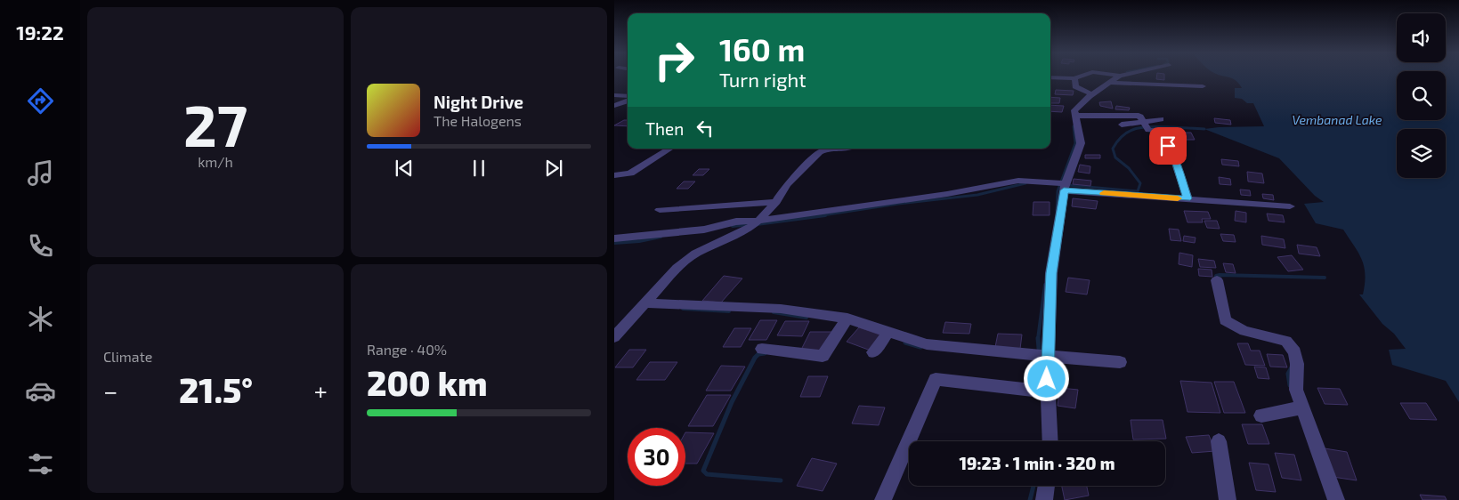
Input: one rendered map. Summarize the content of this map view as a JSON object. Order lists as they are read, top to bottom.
{
  "water": ["Vembanad Lake"],
  "page": {
    "tabs": "19:22",
    "tile": [
      ["27", "km/h"],
      "Climate",
      ["Range · 40%", "200 km"]
    ],
    "turn": ["160 m", "Turn right"],
    "song": ["Night Drive", "The Halogens"],
    "then": "Then",
    "heat": ["−", "21.5°", "+"],
    "limit": "30",
    "trip": "19:23 · 1 min · 320 m"
  }
}
